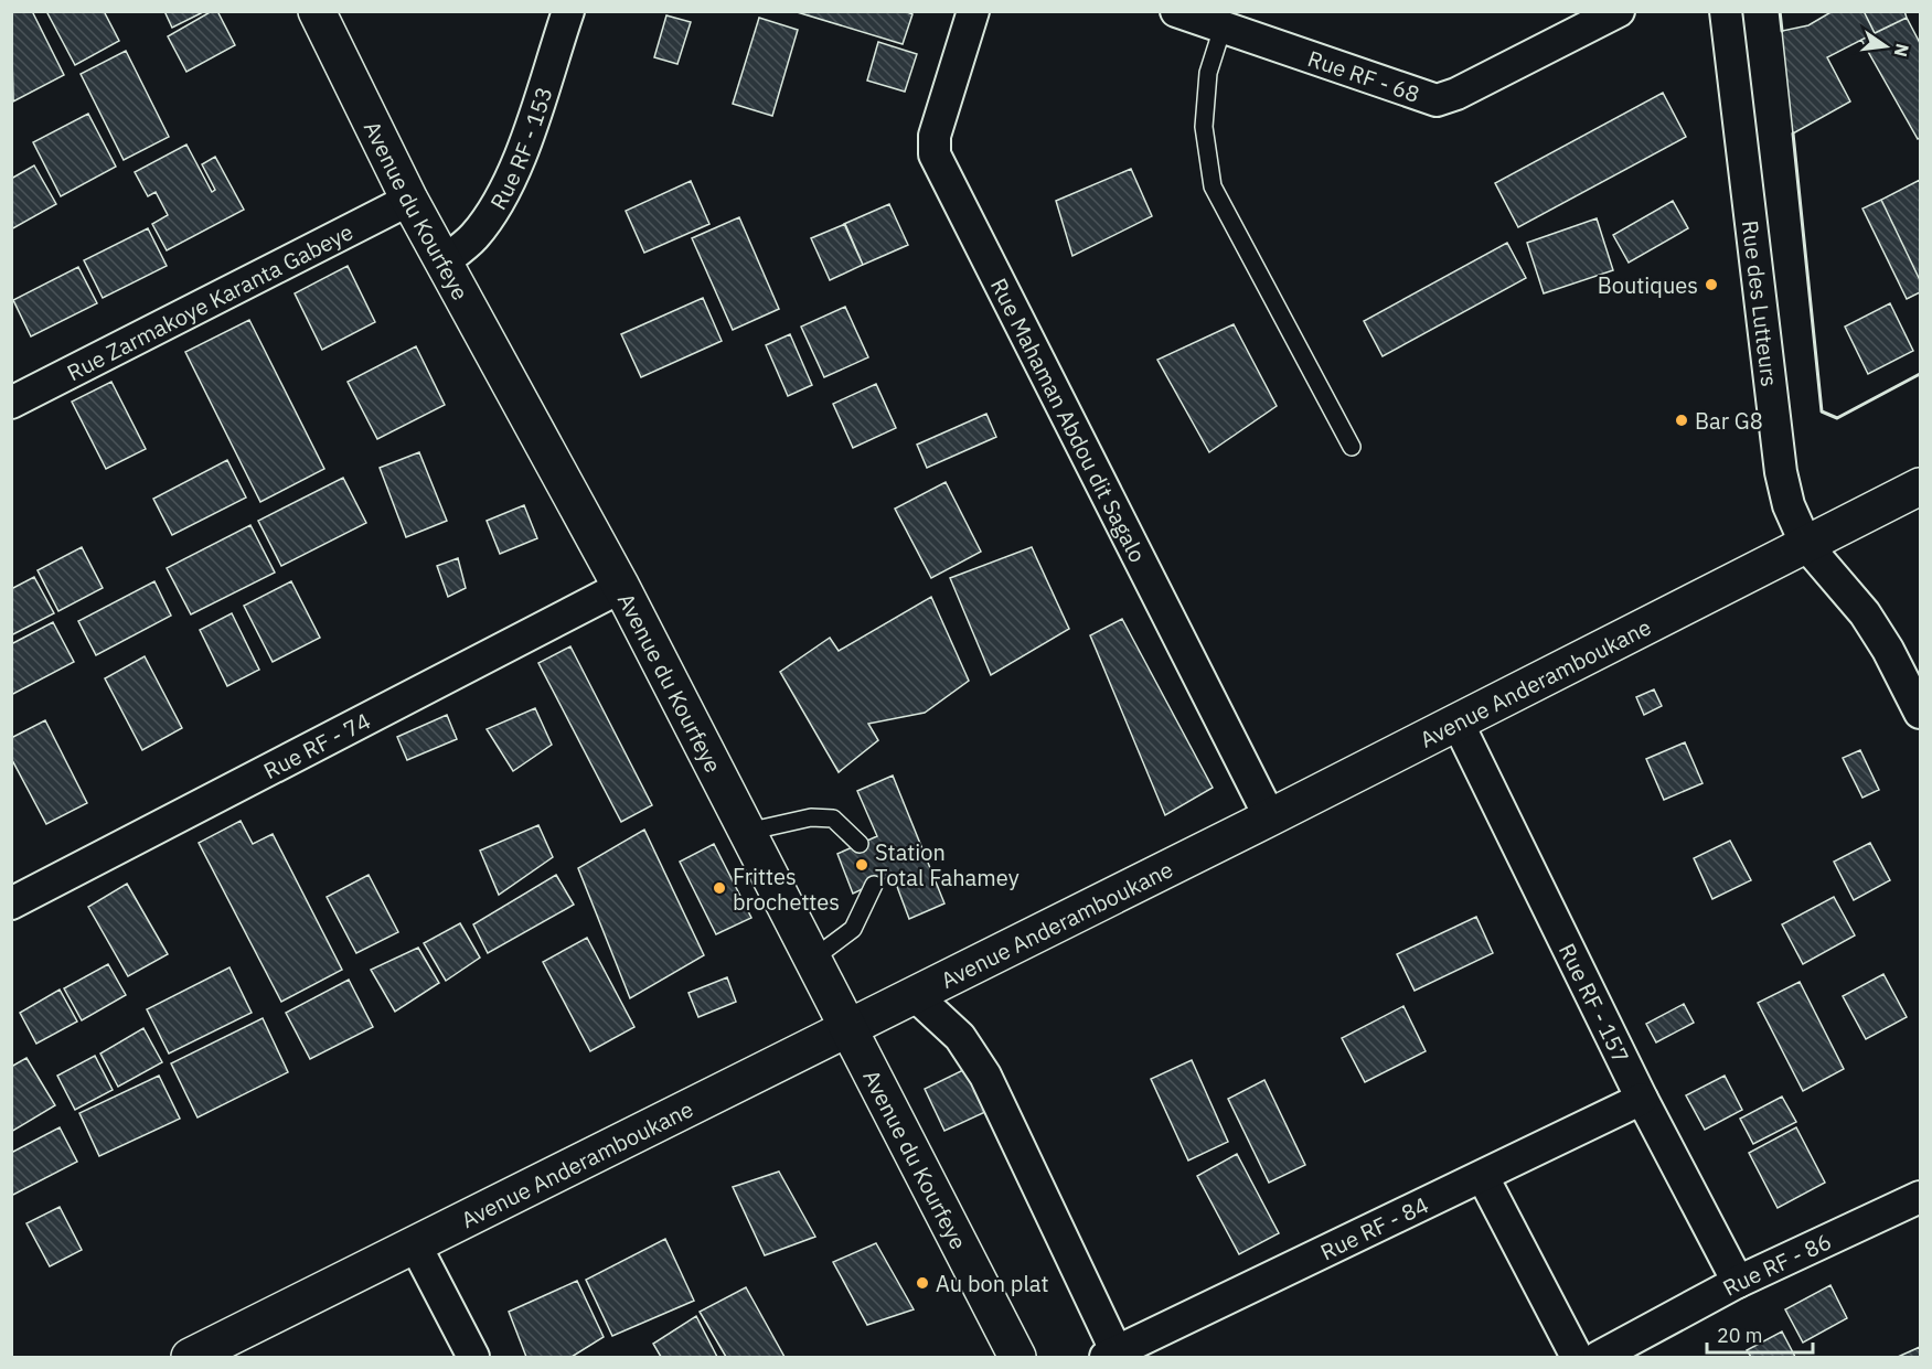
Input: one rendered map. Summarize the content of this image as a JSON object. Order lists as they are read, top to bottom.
{
  "streets": {
    "street": [
      "Rue RF - 68",
      "Rue RF - 153",
      "Avenue du Kourfeye",
      "Rue Zarmakoye Karanta Gabeye",
      "Rue des Lutteurs",
      "Rue Mahaman Abdou dit Sagalo",
      "Avenue Anderamboukane",
      "Rue RF - 74",
      "Rue RF - 157",
      "Rue RF - 84",
      "Rue RF - 86"
    ]
  },
  "crossings": [
    ["Rue RF - 153", "Avenue du Kourfeye"],
    ["Avenue du Kourfeye", "Rue Zarmakoye Karanta Gabeye"],
    ["Avenue du Kourfeye", "Avenue Anderamboukane"],
    ["Avenue du Kourfeye", "Rue RF - 74"],
    ["Rue des Lutteurs", "Avenue Anderamboukane"],
    ["Rue Mahaman Abdou dit Sagalo", "Avenue Anderamboukane"],
    ["Avenue Anderamboukane", "Rue RF - 157"],
    ["Rue RF - 157", "Rue RF - 84"],
    ["Rue RF - 157", "Rue RF - 86"]
  ],
  "places": [
    "Boutiques",
    "Bar G8",
    "Station Total Fahamey",
    "Frittes brochettes",
    "Au bon plat"
  ],
  "scale_bar": "20 m",
  "north": "right"
}
